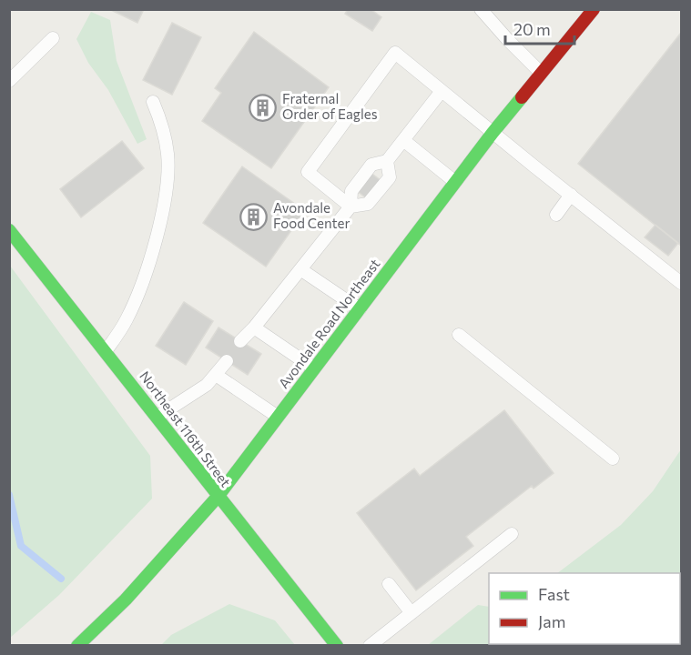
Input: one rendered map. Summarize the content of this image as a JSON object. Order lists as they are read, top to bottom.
{
  "streets": {
    "main road": ["Avondale Road Northeast", "Northeast 116th Street"]
  },
  "crossings": [
    ["Avondale Road Northeast", "Northeast 116th Street"]
  ],
  "places": {
    "building": ["Fraternal Order of Eagles", "Avondale Food Center"]
  },
  "legend": ["Fast", "Jam"],
  "scale_bar": "20 m"
}
